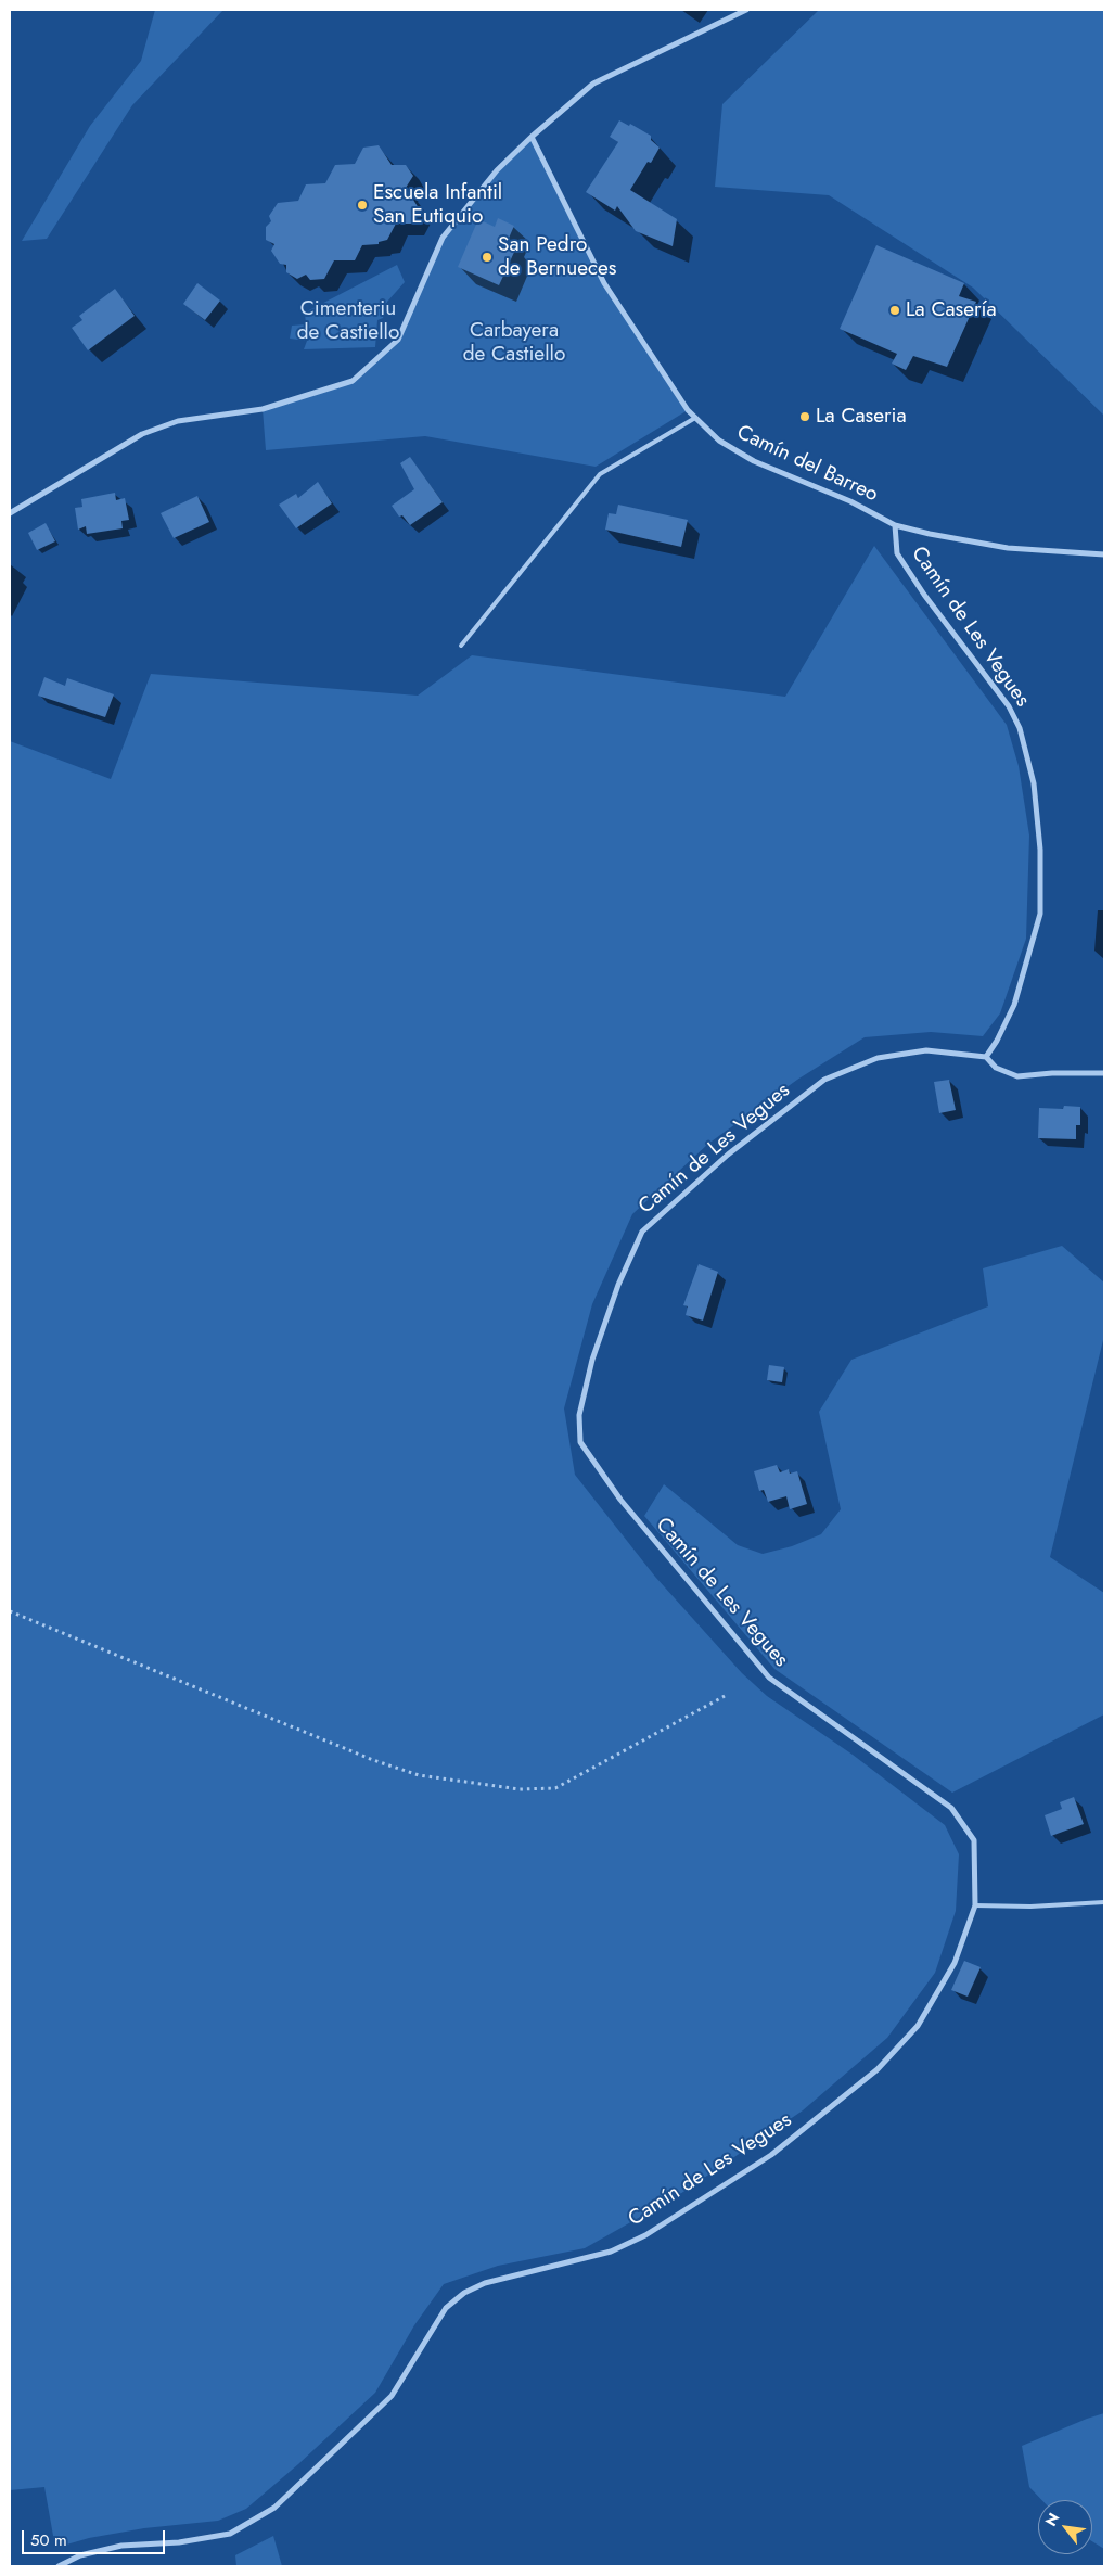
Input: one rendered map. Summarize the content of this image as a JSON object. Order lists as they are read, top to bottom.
{
  "streets": {
    "street": ["Camín del Barreo", "Camín de Les Vegues"]
  },
  "crossings": [
    ["Camín del Barreo", "Camín de Les Vegues"]
  ],
  "parks": ["Cimenteriu de Castiello", "Carbayera de Castiello"],
  "places": [
    "Escuela Infantil San Eutiquio",
    "San Pedro de Bernueces",
    "La Casería",
    "La Caseria"
  ],
  "scale_bar": "50 m",
  "north": "top left"
}
